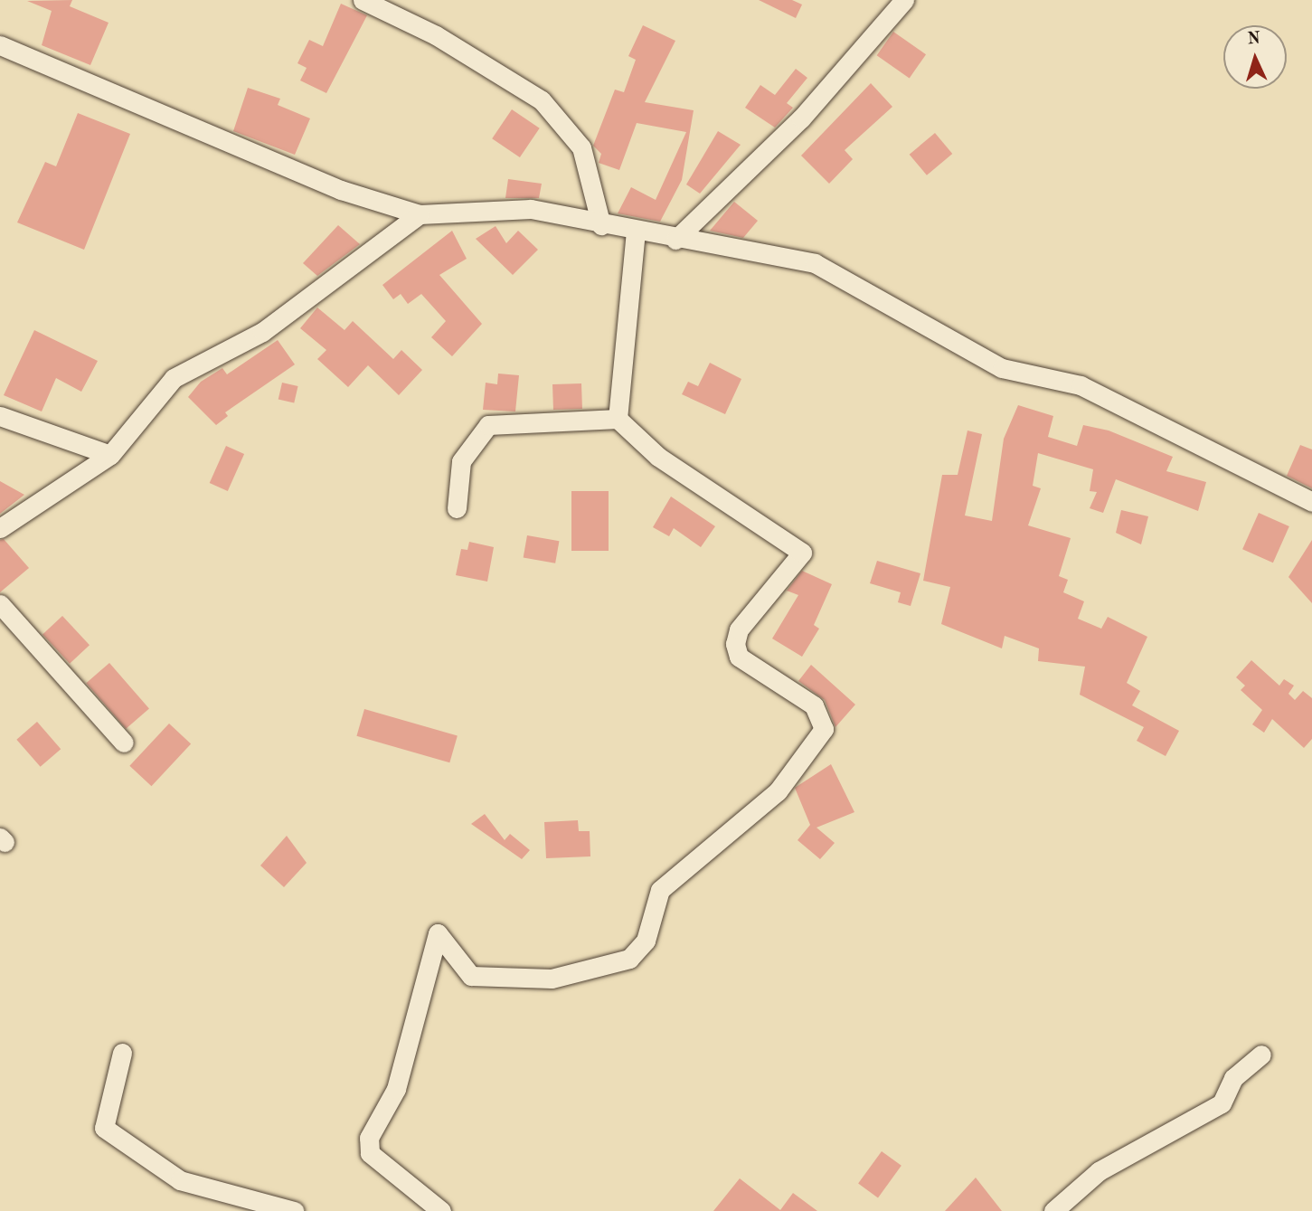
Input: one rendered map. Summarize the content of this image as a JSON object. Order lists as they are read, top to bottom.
{
  "north": "top"
}
